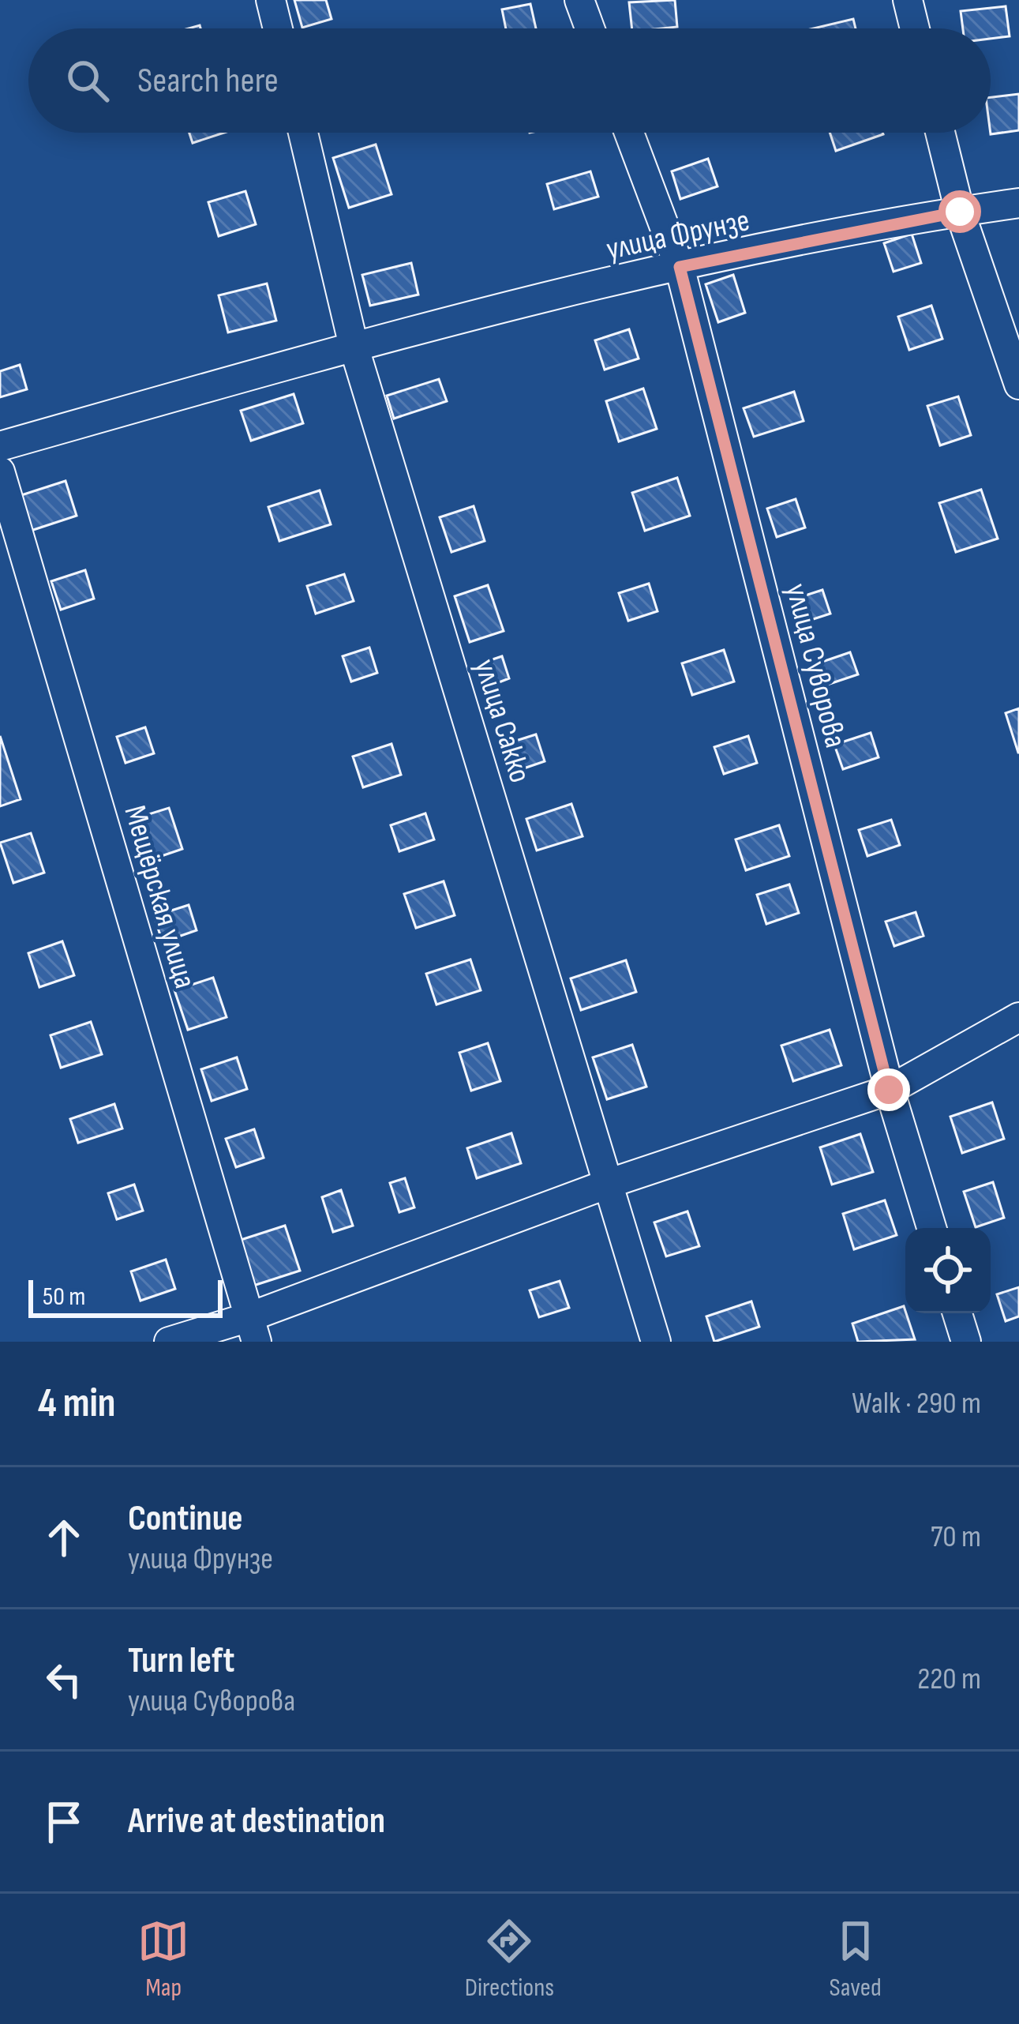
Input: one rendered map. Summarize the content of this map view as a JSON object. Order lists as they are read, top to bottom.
{
  "streets": {
    "street": [
      "улица Фрунзе",
      "улица Суворова",
      "улица Сакко",
      "Мещёрская улица"
    ]
  },
  "crossings": [
    ["улица Фрунзе", "улица Суворова"],
    ["улица Фрунзе", "улица Сакко"]
  ],
  "scale_bar": "50 m",
  "page": {
    "search": "Search here",
    "scale": "50 m",
    "heading": ["4 min", "Walk · 290 m"],
    "list": [
      ["Continue", "улица Фрунзе", "70 m"],
      ["Turn left", "улица Суворова", "220 m"],
      "Arrive at destination"
    ],
    "nav": ["Map", "Directions", "Saved"]
  }
}
